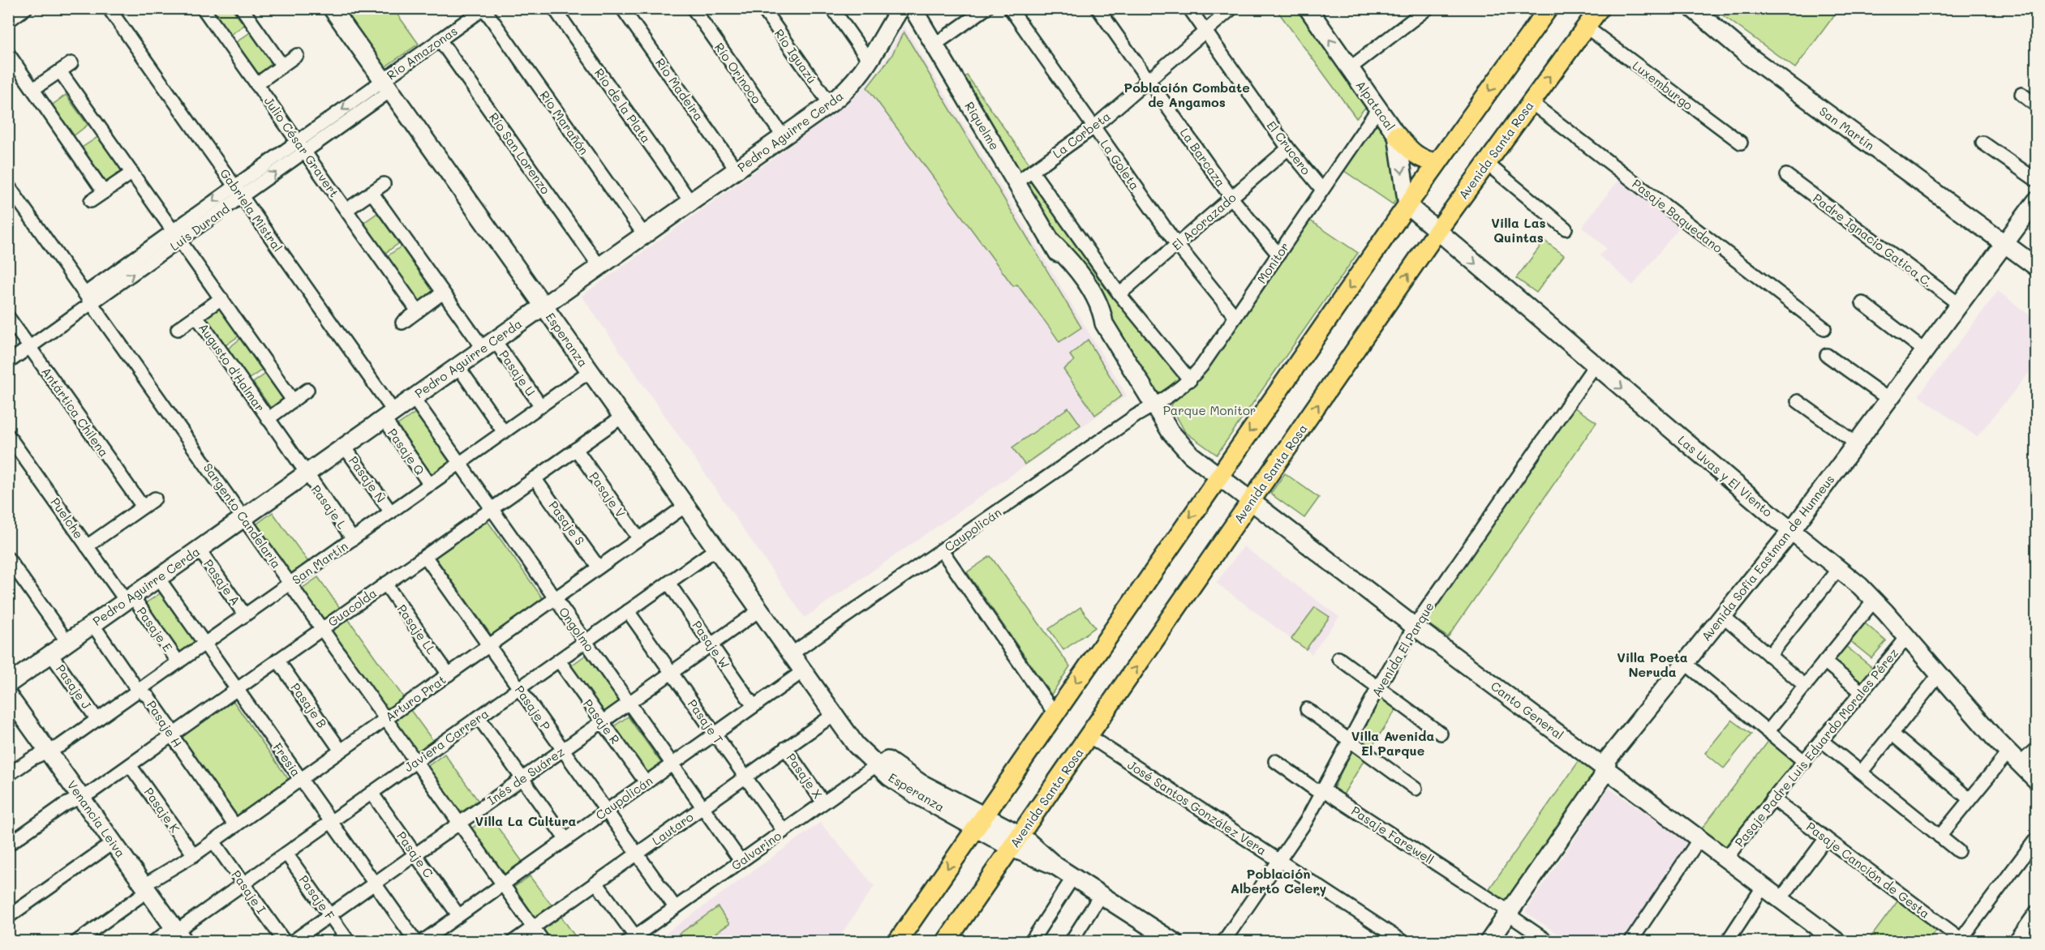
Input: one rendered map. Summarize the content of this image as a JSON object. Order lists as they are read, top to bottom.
{
  "streets": {
    "main road": ["Avenida Santa Rosa"],
    "street": [
      "Río Amazonas",
      "Río Iguazú",
      "Río Orinoco",
      "Luxemburgo",
      "Río Madeira",
      "Río de la Plata",
      "Alpatacal",
      "Río Marañón",
      "Riquelme",
      "San Martín",
      "Pedro Aguirre Cerda",
      "La Corbeta",
      "Julio César Gravert",
      "El Crucero",
      "Río San Lorenzo",
      "La Barcaza",
      "La Goleta",
      "Gabriela Mistral",
      "Pasaje Baquedano",
      "El Acorazado",
      "Luis Durand",
      "Padre Ignacio Gatica C.",
      "Monitor",
      "Esperanza",
      "Augusto d'Halmar",
      "Pasaje U",
      "Antártica Chilena",
      "Pasaje Q",
      "Las Uvas y El Viento",
      "Pasaje Ñ",
      "Pasaje V",
      "Pasaje L",
      "Sargento Candelaria",
      "Puelche",
      "Pasaje S",
      "Caupolicán",
      "Avenida Sofía Eastman de Hunneus",
      "Pasaje A",
      "Guacolda",
      "Pasaje E",
      "Pasaje LL",
      "Ongolmo",
      "Pasaje W",
      "Avenida El Parque",
      "Pasaje J",
      "Arturo Prat",
      "Pasaje B",
      "Pasaje P",
      "Canto General",
      "Pasaje R",
      "Pasaje T",
      "Pasaje H",
      "Javiera Carrera",
      "Pasaje Padre Luis Eduardo Morales Pérez",
      "Fresia",
      "Inés de Suárez",
      "Pasaje X",
      "José Santos González Vera",
      "Pasaje K",
      "Venancia Leiva",
      "Lautaro",
      "Pasaje Farewell",
      "Galvarino",
      "Pasaje C",
      "Pasaje Canción de Gesta",
      "Pasaje I",
      "Pasaje F"
    ]
  },
  "crossings": [
    ["Río Amazonas", "Río Marañón"],
    ["Río Amazonas", "Río San Lorenzo"],
    ["Río Amazonas", "Luis Durand"],
    ["Río Amazonas", "Esperanza"],
    ["Río Iguazú", "Pedro Aguirre Cerda"],
    ["Río Orinoco", "Pedro Aguirre Cerda"],
    ["Luxemburgo", "Avenida Santa Rosa"],
    ["Río Madeira", "Pedro Aguirre Cerda"],
    ["Río de la Plata", "Pedro Aguirre Cerda"],
    ["Alpatacal", "Monitor"],
    ["Río Marañón", "Pedro Aguirre Cerda"],
    ["Riquelme", "La Corbeta"],
    ["Riquelme", "Monitor"],
    ["Riquelme", "Caupolicán"],
    ["Riquelme", "Canto General"],
    ["San Martín", "Esperanza"],
    ["San Martín", "Pasaje U"],
    ["San Martín", "Pasaje Q"],
    ["San Martín", "Pasaje Ñ"],
    ["San Martín", "Pasaje L"],
    ["San Martín", "Sargento Candelaria"],
    ["San Martín", "Avenida Sofía Eastman de Hunneus"],
    ["San Martín", "Pasaje A"],
    ["San Martín", "Pasaje E"],
    ["San Martín", "Ongolmo"],
    ["San Martín", "Pasaje J"],
    ["San Martín", "Pasaje H"],
    ["San Martín", "Fresia"],
    ["San Martín", "Venancia Leiva"],
    ["Pedro Aguirre Cerda", "Río San Lorenzo"],
    ["Pedro Aguirre Cerda", "Gabriela Mistral"],
    ["Pedro Aguirre Cerda", "Esperanza"],
    ["Pedro Aguirre Cerda", "Augusto d'Halmar"],
    ["Pedro Aguirre Cerda", "Pasaje U"],
    ["Pedro Aguirre Cerda", "Pasaje Q"],
    ["Pedro Aguirre Cerda", "Pasaje Ñ"],
    ["Pedro Aguirre Cerda", "Pasaje L"],
    ["Pedro Aguirre Cerda", "Sargento Candelaria"],
    ["Pedro Aguirre Cerda", "Puelche"],
    ["Pedro Aguirre Cerda", "Pasaje A"],
    ["Pedro Aguirre Cerda", "Pasaje E"],
    ["Pedro Aguirre Cerda", "Ongolmo"],
    ["Pedro Aguirre Cerda", "Pasaje J"],
    ["Pedro Aguirre Cerda", "Pasaje H"],
    ["Pedro Aguirre Cerda", "Fresia"],
    ["La Corbeta", "El Crucero"],
    ["La Corbeta", "La Barcaza"],
    ["La Corbeta", "La Goleta"],
    ["Julio César Gravert", "Luis Durand"],
    ["El Crucero", "El Acorazado"],
    ["El Crucero", "Monitor"],
    ["Avenida Santa Rosa", "Pasaje Baquedano"],
    ["Avenida Santa Rosa", "Esperanza"],
    ["Avenida Santa Rosa", "Las Uvas y El Viento"],
    ["Avenida Santa Rosa", "Canto General"],
    ["Avenida Santa Rosa", "José Santos González Vera"],
    ["La Barcaza", "El Acorazado"],
    ["La Barcaza", "Monitor"],
    ["La Goleta", "El Acorazado"],
    ["La Goleta", "Monitor"],
    ["Gabriela Mistral", "Luis Durand"],
    ["Gabriela Mistral", "Pasaje Q"],
    ["Luis Durand", "Esperanza"],
    ["Luis Durand", "Antártica Chilena"],
    ["Luis Durand", "Sargento Candelaria"],
    ["Padre Ignacio Gatica C.", "Avenida Sofía Eastman de Hunneus"],
    ["Monitor", "Caupolicán"],
    ["Esperanza", "Caupolicán"],
    ["Esperanza", "Guacolda"],
    ["Esperanza", "Arturo Prat"],
    ["Esperanza", "Javiera Carrera"],
    ["Esperanza", "Inés de Suárez"],
    ["Esperanza", "Lautaro"],
    ["Esperanza", "Galvarino"],
    ["Augusto d'Halmar", "Pasaje L"],
    ["Las Uvas y El Viento", "Avenida Sofía Eastman de Hunneus"],
    ["Las Uvas y El Viento", "Avenida El Parque"],
    ["Las Uvas y El Viento", "Pasaje Padre Luis Eduardo Morales Pérez"],
    ["Pasaje V", "Guacolda"],
    ["Pasaje V", "Arturo Prat"],
    ["Sargento Candelaria", "Caupolicán"],
    ["Sargento Candelaria", "Guacolda"],
    ["Sargento Candelaria", "Arturo Prat"],
    ["Sargento Candelaria", "Javiera Carrera"],
    ["Sargento Candelaria", "Inés de Suárez"],
    ["Sargento Candelaria", "Lautaro"],
    ["Puelche", "Pasaje E"],
    ["Pasaje S", "Guacolda"],
    ["Pasaje S", "Arturo Prat"],
    ["Caupolicán", "Ongolmo"],
    ["Caupolicán", "Pasaje W"],
    ["Caupolicán", "Pasaje P"],
    ["Caupolicán", "Pasaje R"],
    ["Caupolicán", "Pasaje T"],
    ["Caupolicán", "Pasaje C"],
    ["Avenida Sofía Eastman de Hunneus", "Canto General"],
    ["Avenida Sofía Eastman de Hunneus", "Pasaje Farewell"],
    ["Guacolda", "Pasaje LL"],
    ["Guacolda", "Ongolmo"],
    ["Guacolda", "Pasaje B"],
    ["Guacolda", "Pasaje P"],
    ["Guacolda", "Pasaje H"],
    ["Guacolda", "Fresia"],
    ["Guacolda", "Pasaje K"],
    ["Guacolda", "Venancia Leiva"],
    ["Pasaje LL", "Arturo Prat"],
    ["Ongolmo", "Arturo Prat"],
    ["Ongolmo", "Javiera Carrera"],
    ["Ongolmo", "Inés de Suárez"],
    ["Ongolmo", "Lautaro"],
    ["Ongolmo", "Galvarino"],
    ["Pasaje W", "Javiera Carrera"],
    ["Pasaje W", "Inés de Suárez"],
    ["Avenida El Parque", "Canto General"],
    ["Avenida El Parque", "José Santos González Vera"],
    ["Avenida El Parque", "Pasaje Farewell"],
    ["Arturo Prat", "Pasaje B"],
    ["Arturo Prat", "Pasaje P"],
    ["Arturo Prat", "Pasaje H"],
    ["Arturo Prat", "Fresia"],
    ["Arturo Prat", "Pasaje K"],
    ["Arturo Prat", "Venancia Leiva"],
    ["Arturo Prat", "Pasaje I"],
    ["Pasaje P", "Javiera Carrera"],
    ["Pasaje P", "Inés de Suárez"],
    ["Pasaje P", "Lautaro"],
    ["Pasaje P", "Galvarino"],
    ["Canto General", "Pasaje Padre Luis Eduardo Morales Pérez"],
    ["Pasaje R", "Javiera Carrera"],
    ["Pasaje R", "Inés de Suárez"],
    ["Pasaje T", "Javiera Carrera"],
    ["Pasaje T", "Inés de Suárez"],
    ["Pasaje T", "Lautaro"],
    ["Pasaje T", "Galvarino"],
    ["Javiera Carrera", "Fresia"],
    ["Javiera Carrera", "Venancia Leiva"],
    ["Javiera Carrera", "Pasaje C"],
    ["Javiera Carrera", "Pasaje I"],
    ["Javiera Carrera", "Pasaje F"],
    ["Pasaje Padre Luis Eduardo Morales Pérez", "Pasaje Canción de Gesta"],
    ["Fresia", "Inés de Suárez"],
    ["Inés de Suárez", "Pasaje C"],
    ["Inés de Suárez", "Pasaje F"],
    ["Pasaje X", "Lautaro"],
    ["Pasaje X", "Galvarino"]
  ],
  "districts": [
    "Población Combate de Angamos",
    "Villa Las Quintas",
    "Villa Poeta Neruda",
    "Villa Avenida El Parque",
    "Villa La Cultura",
    "Población Alberto Celery"
  ],
  "parks": ["Parque Monitor"]
}
